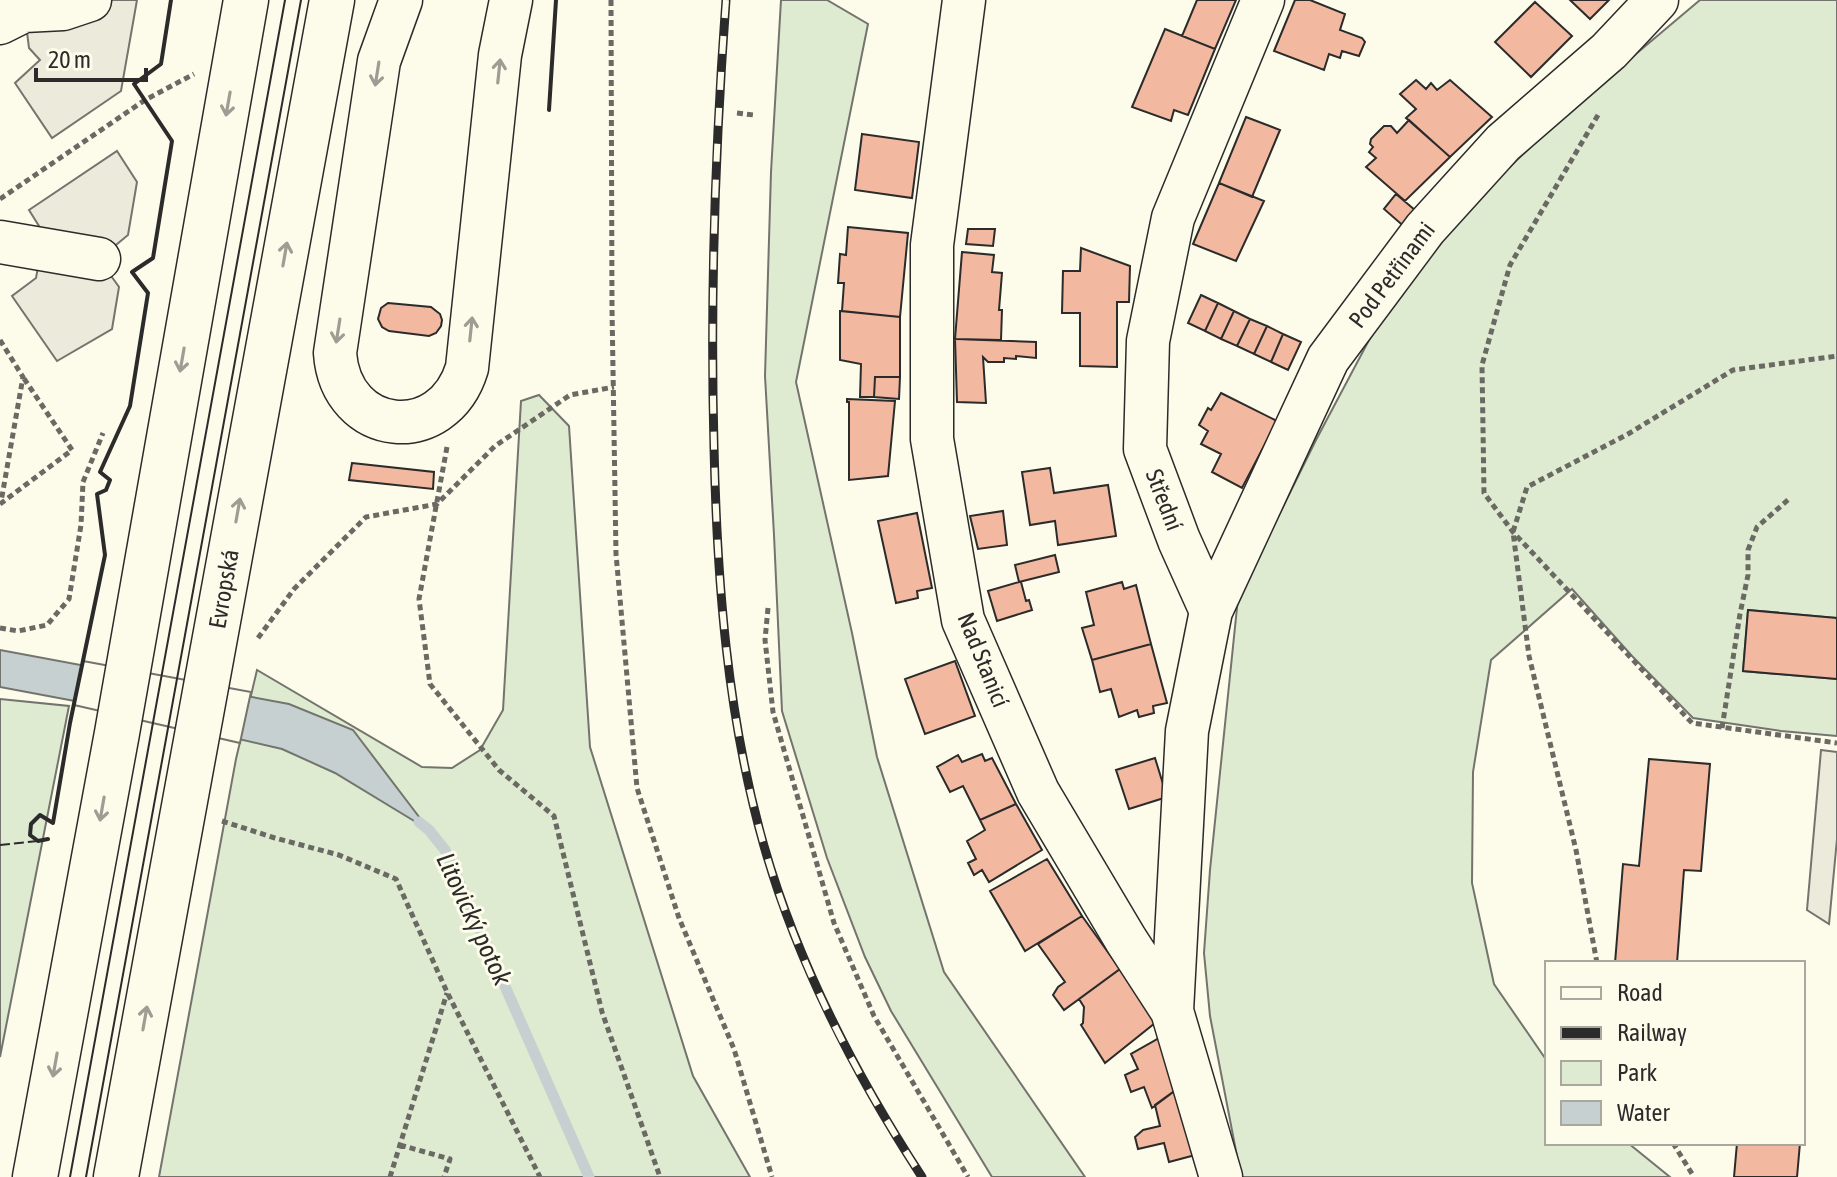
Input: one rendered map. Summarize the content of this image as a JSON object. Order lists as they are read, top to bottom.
{
  "streets": {
    "main road": ["Evropská"],
    "street": ["Pod Petřinami", "Střední", "Nad Stanicí"]
  },
  "crossings": [
    ["Pod Petřinami", "Střední"]
  ],
  "water": ["Litovický potok"],
  "legend": [
    "Road",
    "Railway",
    "Park",
    "Water"
  ],
  "scale_bar": "20 m"
}
